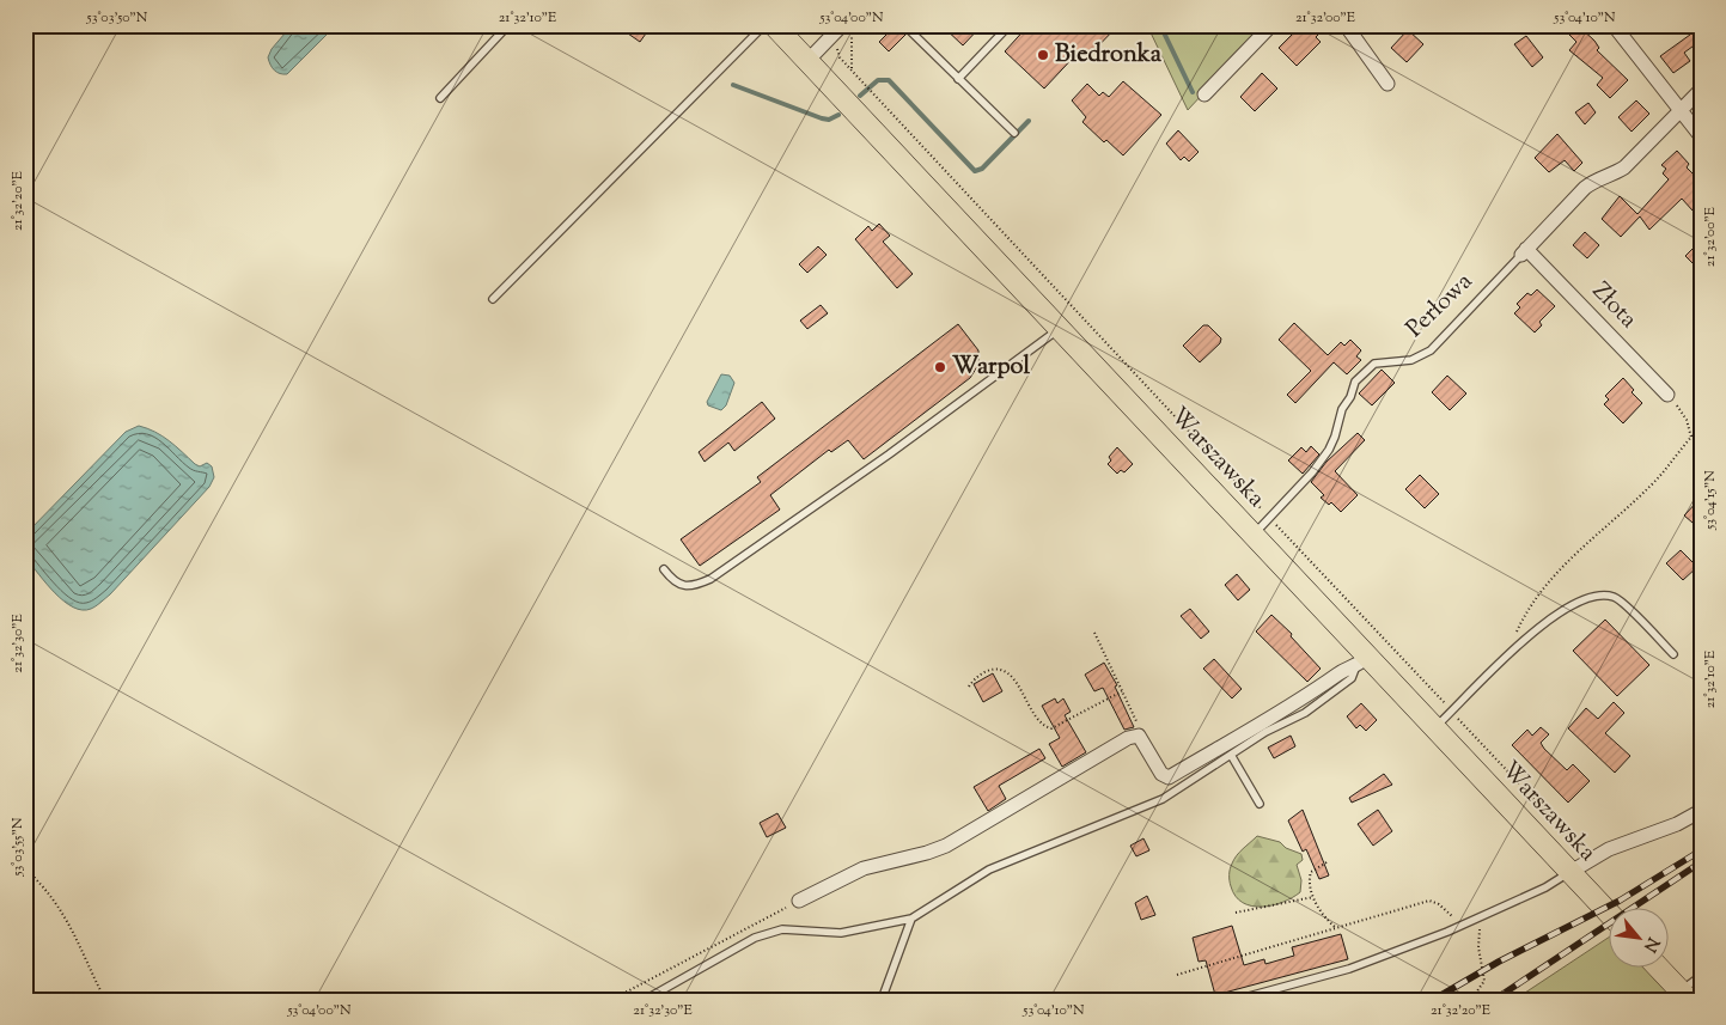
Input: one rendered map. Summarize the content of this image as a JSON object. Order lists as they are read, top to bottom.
{
  "streets": {
    "main road": ["Warszawska"],
    "street": ["Perłowa", "Złota"]
  },
  "crossings": [
    ["Perłowa", "Złota"],
    ["Perłowa", "Warszawska"]
  ],
  "places": ["Biedronka", "Warpol"],
  "north": "bottom right",
  "coordinates": [
    "53°03'50\"N",
    "21°32'10\"E",
    "53°04'00\"N",
    "21°32'00\"E",
    "53°04'10\"N",
    "21°32'20\"E",
    "53°04'15\"N",
    "21°32'30\"E",
    "53°03'55\"N"
  ]
}
